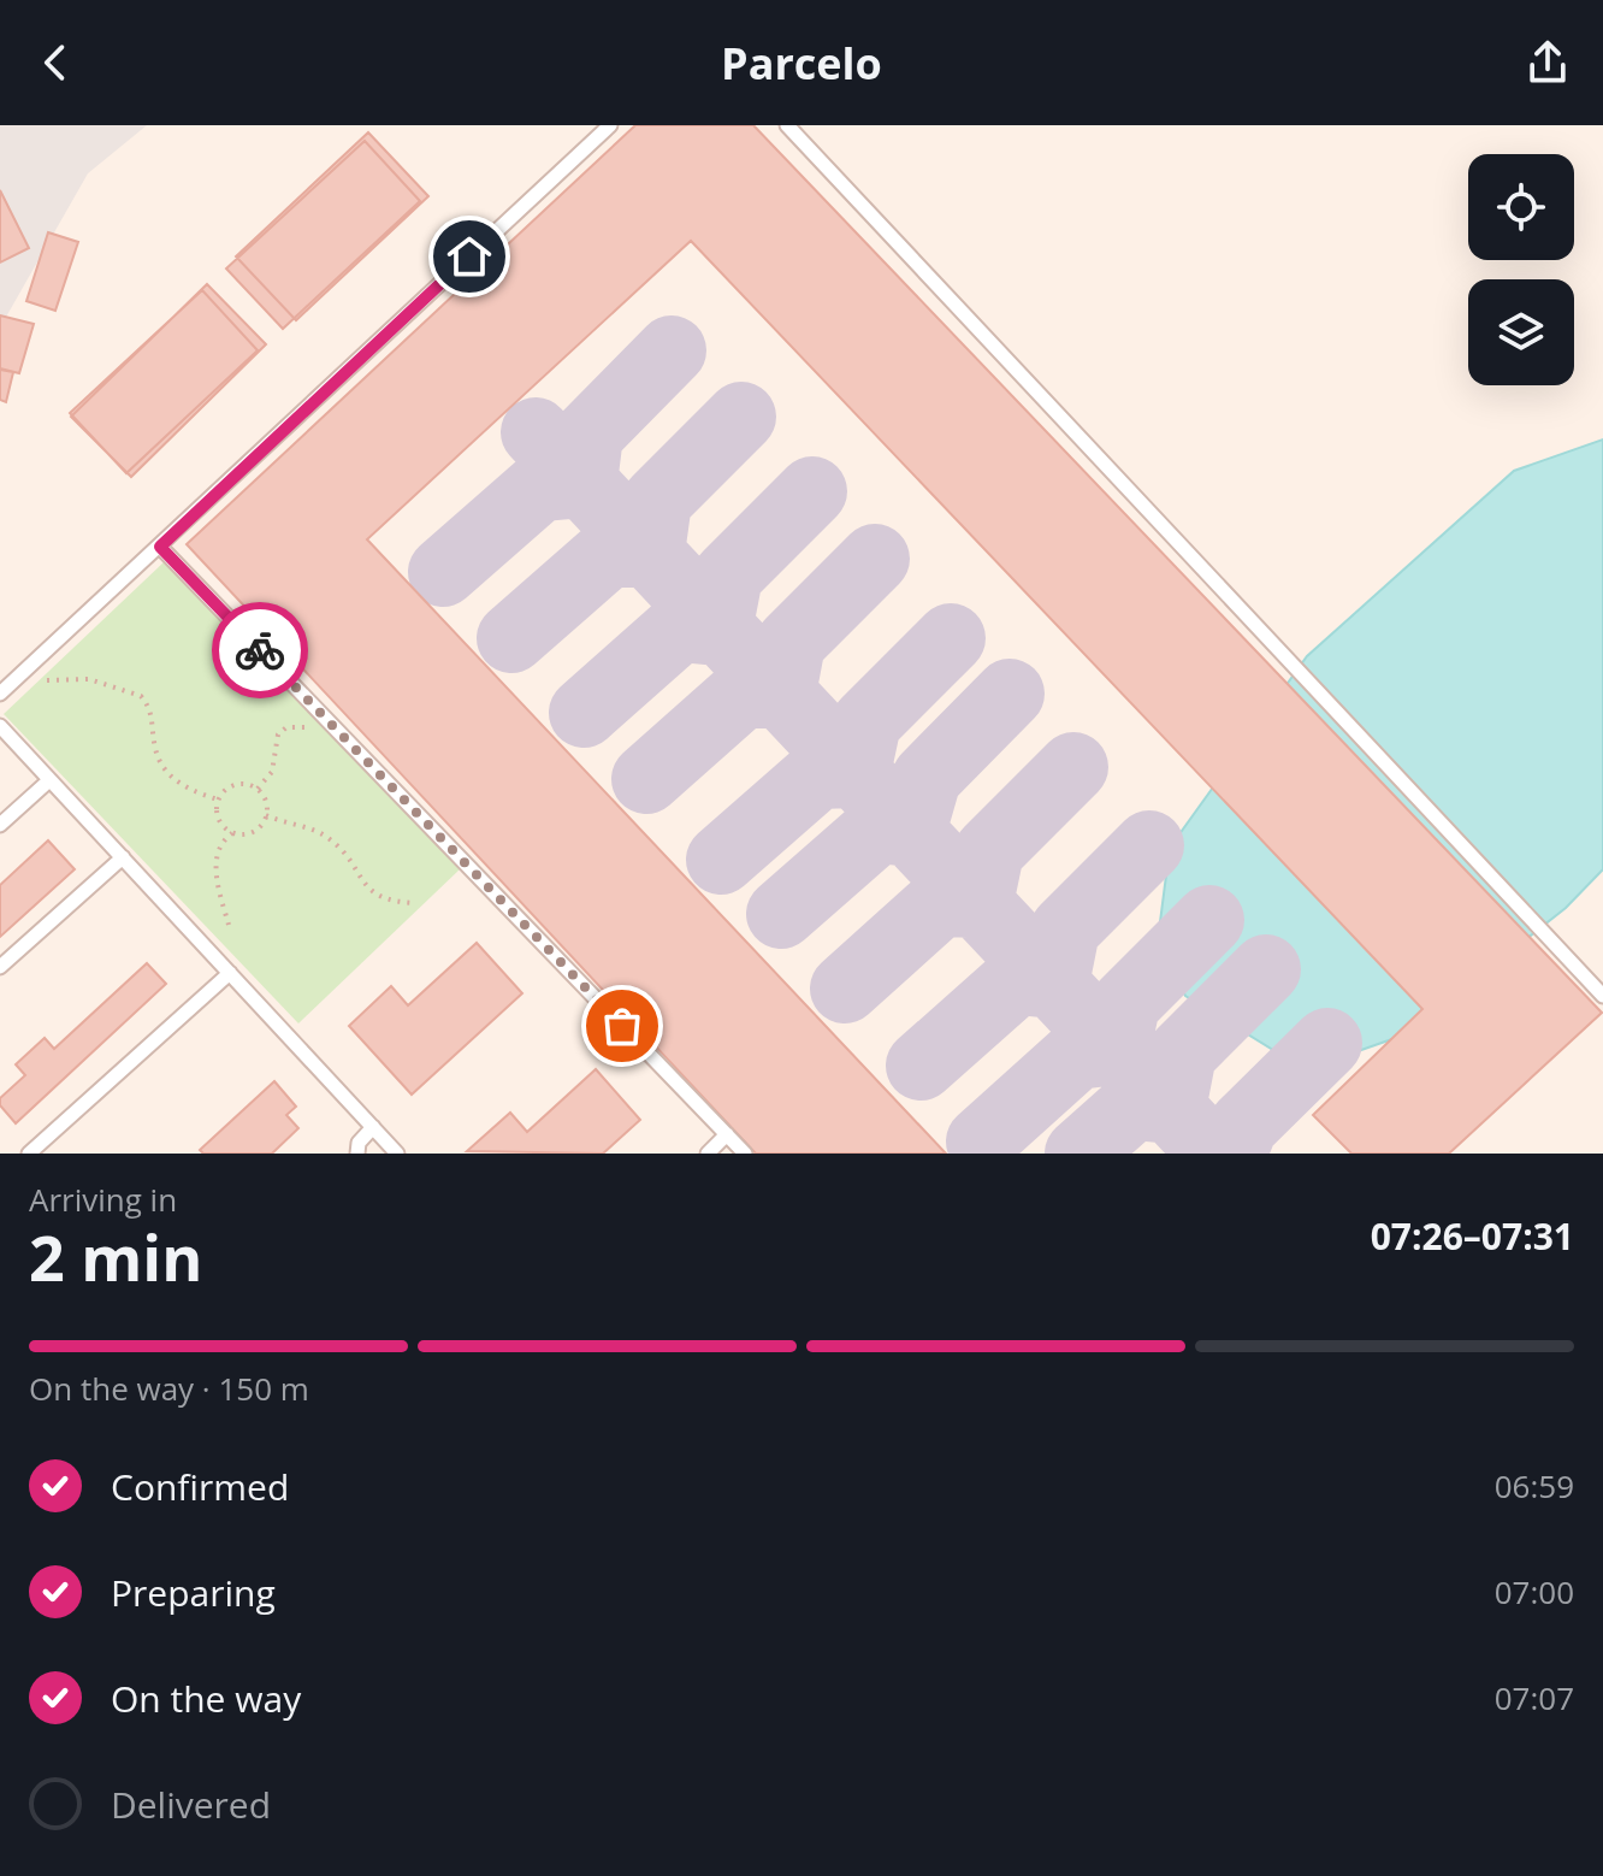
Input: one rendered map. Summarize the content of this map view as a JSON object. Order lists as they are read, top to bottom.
{
  "page": {
    "header": "Parcelo",
    "heading": ["2 min", "Arriving in", "07:26–07:31"],
    "bar": "On the way · 150 m",
    "list": [
      ["Confirmed", "06:59"],
      ["Preparing", "07:00"],
      ["On the way", "07:07"],
      "Delivered"
    ]
  }
}
